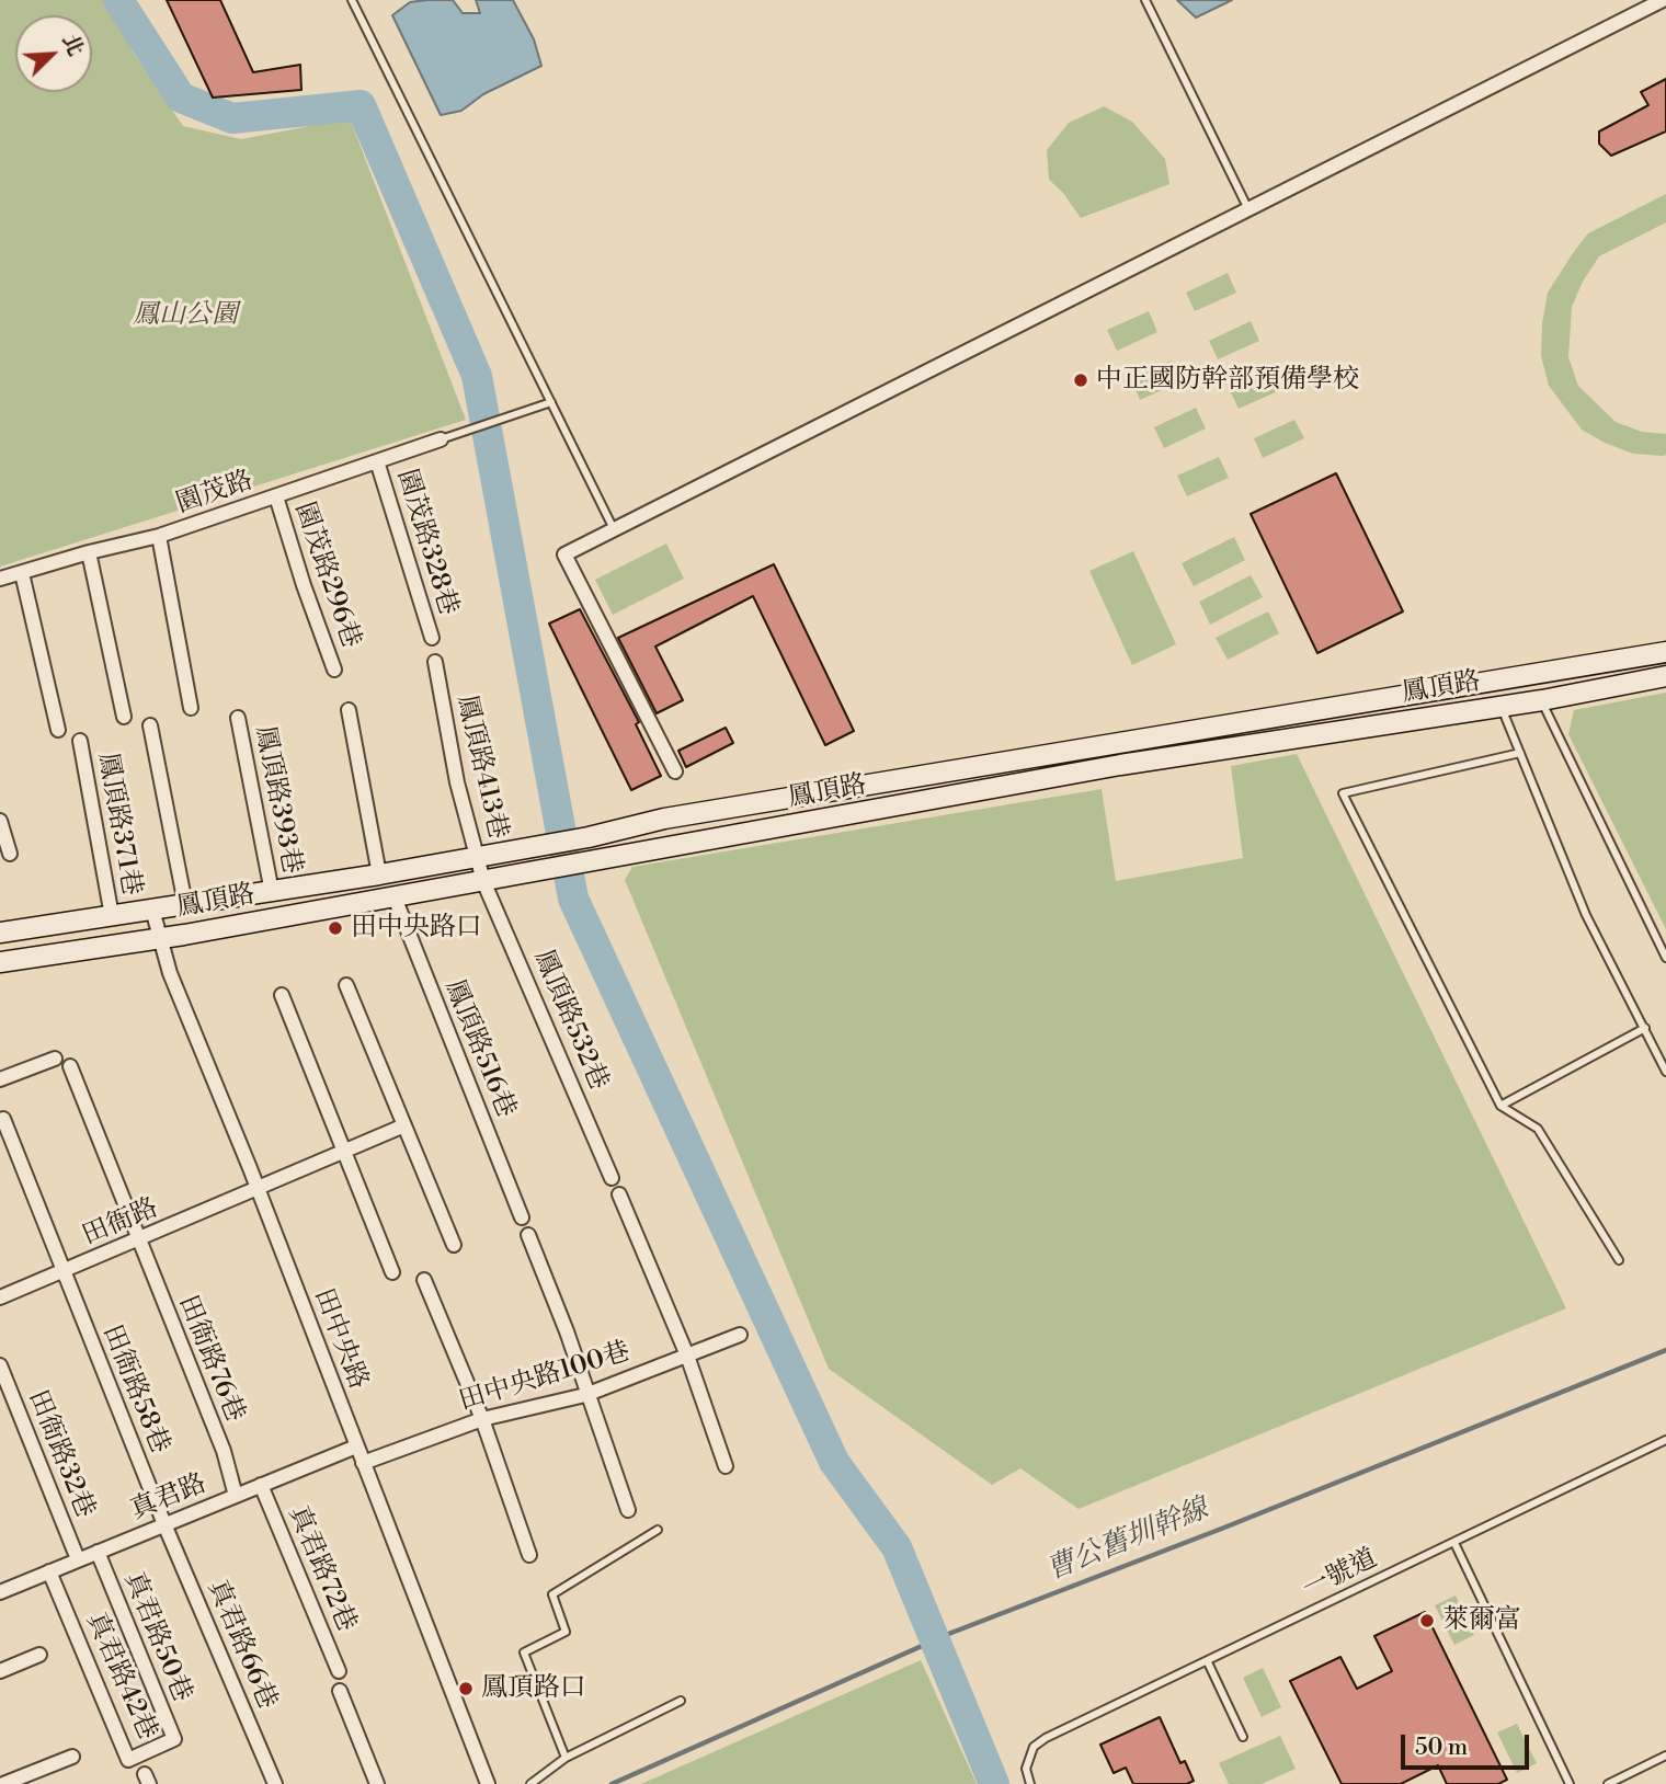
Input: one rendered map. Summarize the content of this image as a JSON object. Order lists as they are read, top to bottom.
{
  "streets": {
    "main road": ["鳳頂路"],
    "street": [
      "園茂路",
      "園茂路328巷",
      "園茂路296巷",
      "鳳頂路413巷",
      "鳳頂路393巷",
      "鳳頂路371巷",
      "鳳頂路532巷",
      "鳳頂路516巷",
      "田衙路",
      "田中央路",
      "田衙路76巷",
      "田中央路100巷",
      "田衙路58巷",
      "田衙路32巷",
      "真君路",
      "真君路72巷",
      "真君路50巷",
      "真君路66巷",
      "真君路42巷"
    ],
    "lane": ["一號道"]
  },
  "crossings": [
    ["園茂路", "園茂路328巷"],
    ["園茂路", "園茂路296巷"],
    ["鳳頂路", "鳳頂路413巷"],
    ["鳳頂路", "鳳頂路393巷"],
    ["鳳頂路", "鳳頂路371巷"],
    ["鳳頂路", "鳳頂路532巷"],
    ["鳳頂路", "鳳頂路516巷"],
    ["鳳頂路", "田中央路"],
    ["鳳頂路413巷", "鳳頂路532巷"],
    ["田衙路", "田中央路"],
    ["田衙路", "田衙路76巷"],
    ["田衙路", "田衙路58巷"],
    ["田中央路", "田中央路100巷"],
    ["田中央路", "真君路"],
    ["田衙路76巷", "真君路"],
    ["田衙路58巷", "真君路"],
    ["田衙路58巷", "真君路66巷"],
    ["田衙路32巷", "真君路"],
    ["真君路", "真君路72巷"],
    ["真君路", "真君路50巷"],
    ["真君路", "真君路66巷"],
    ["真君路", "真君路42巷"],
    ["真君路50巷", "真君路42巷"]
  ],
  "water": ["曹公舊圳幹線"],
  "parks": ["鳳山公園"],
  "places": [
    "中正國防幹部預備學校",
    "田中央路口",
    "萊爾富",
    "鳳頂路口"
  ],
  "scale_bar": "50 m",
  "north": "top right"
}
